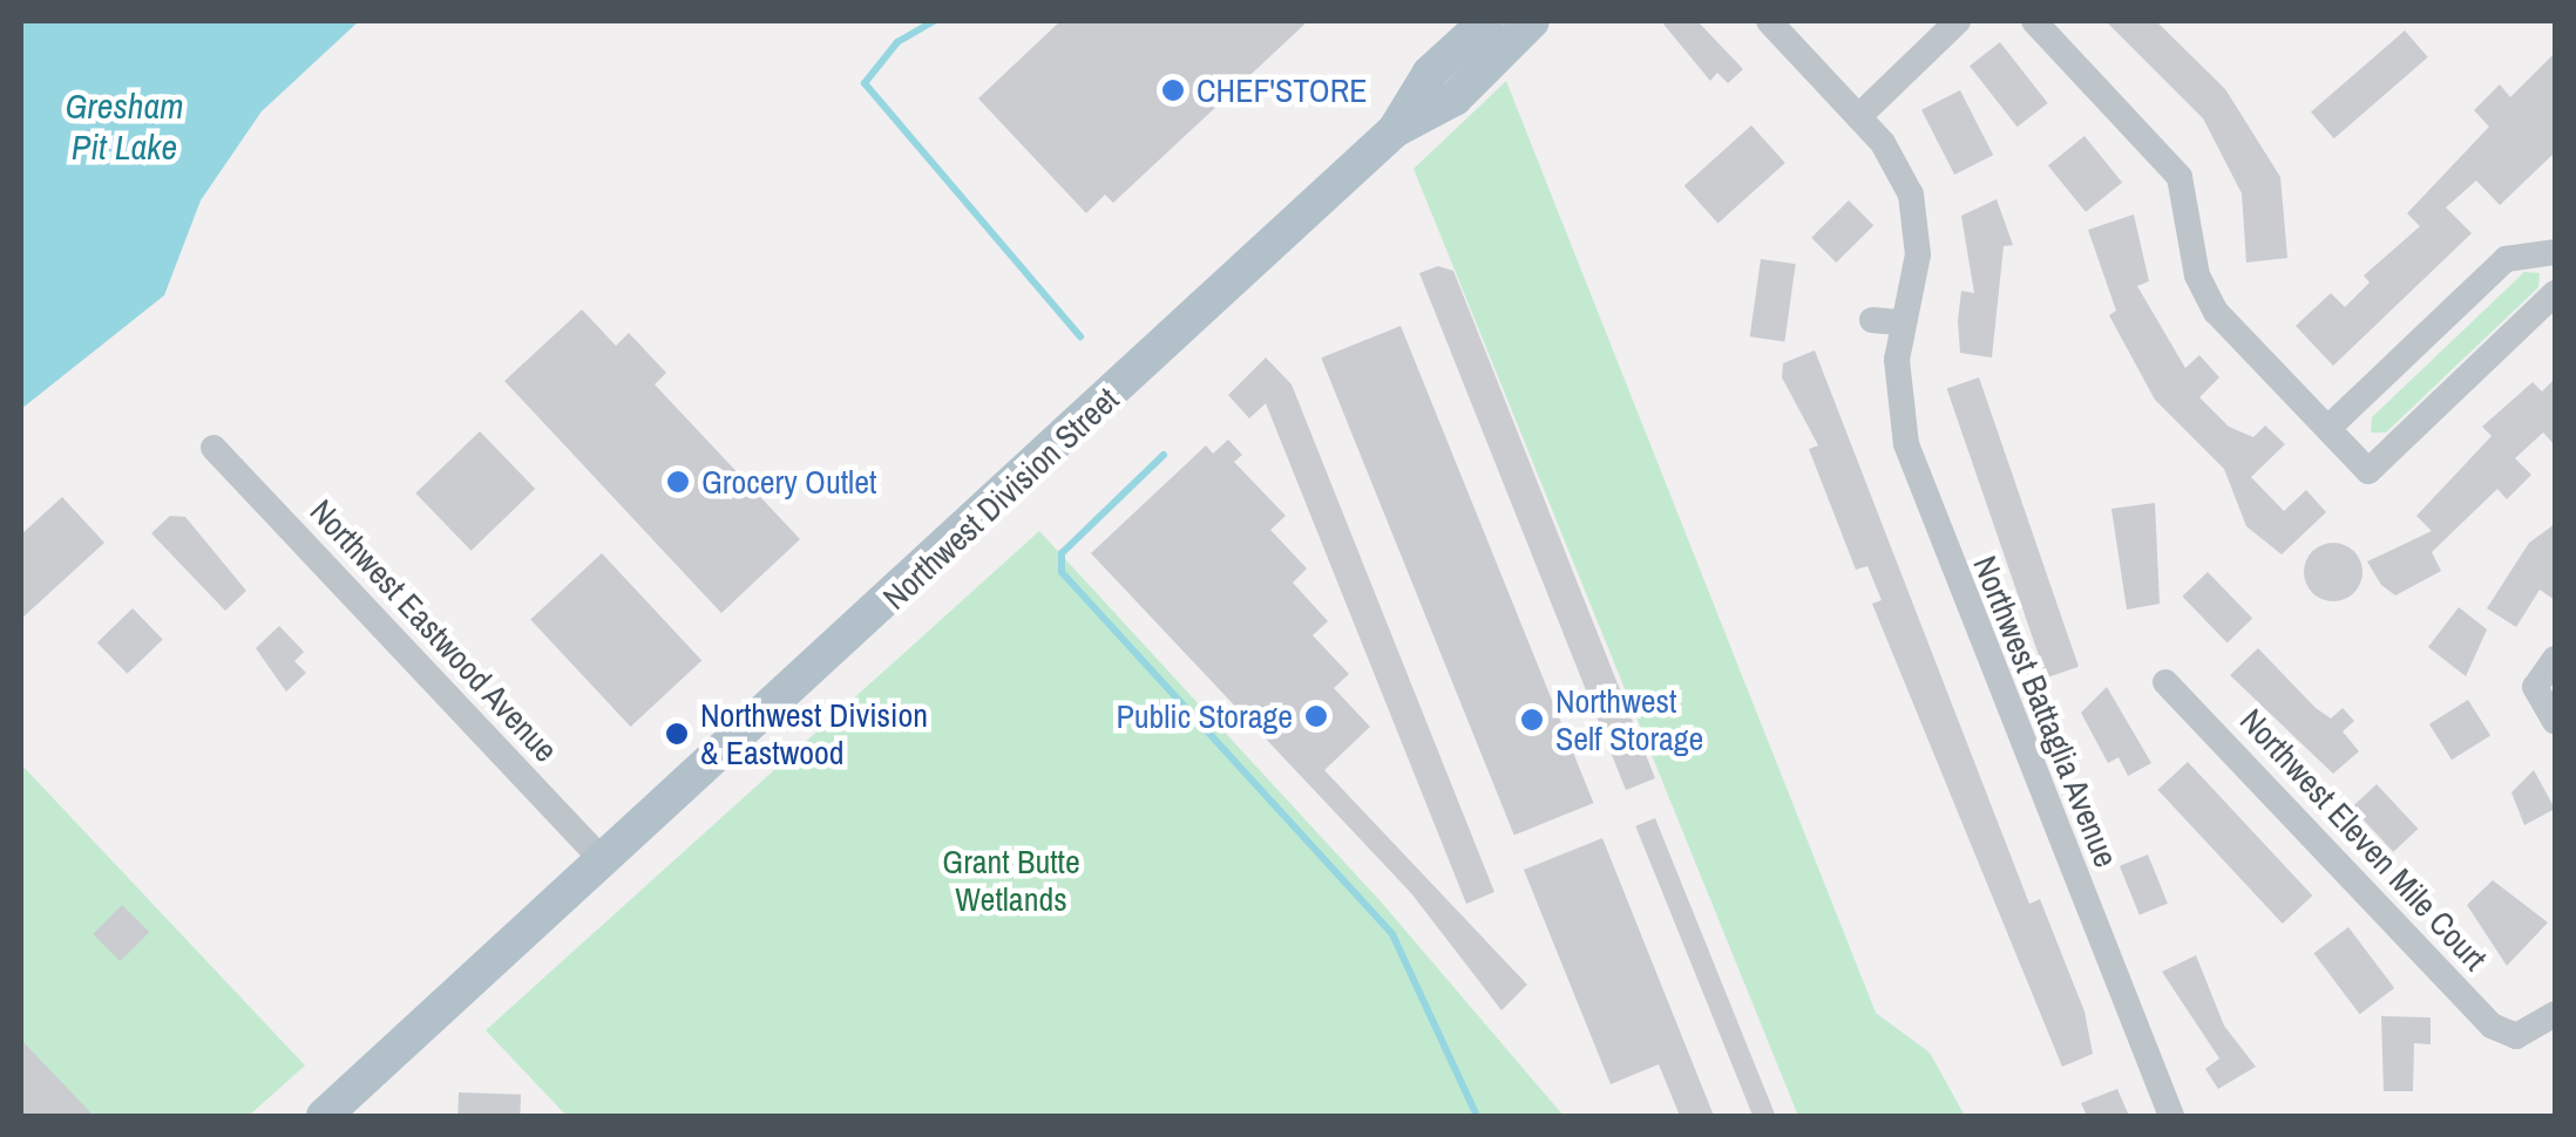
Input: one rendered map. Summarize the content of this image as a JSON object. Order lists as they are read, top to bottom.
{
  "streets": {
    "main road": ["Northwest Division Street"],
    "street": ["Northwest Eastwood Avenue", "Northwest Battaglia Avenue", "Northwest Eleven Mile Court"]
  },
  "crossings": [
    ["Northwest Division Street", "Northwest Eastwood Avenue"]
  ],
  "water": ["Gresham Pit Lake"],
  "parks": ["Grant Butte Wetlands"],
  "places": [
    "CHEF'STORE",
    "Grocery Outlet",
    "Public Storage",
    "Northwest Self Storage",
    "Northwest Division & Eastwood"
  ]
}
